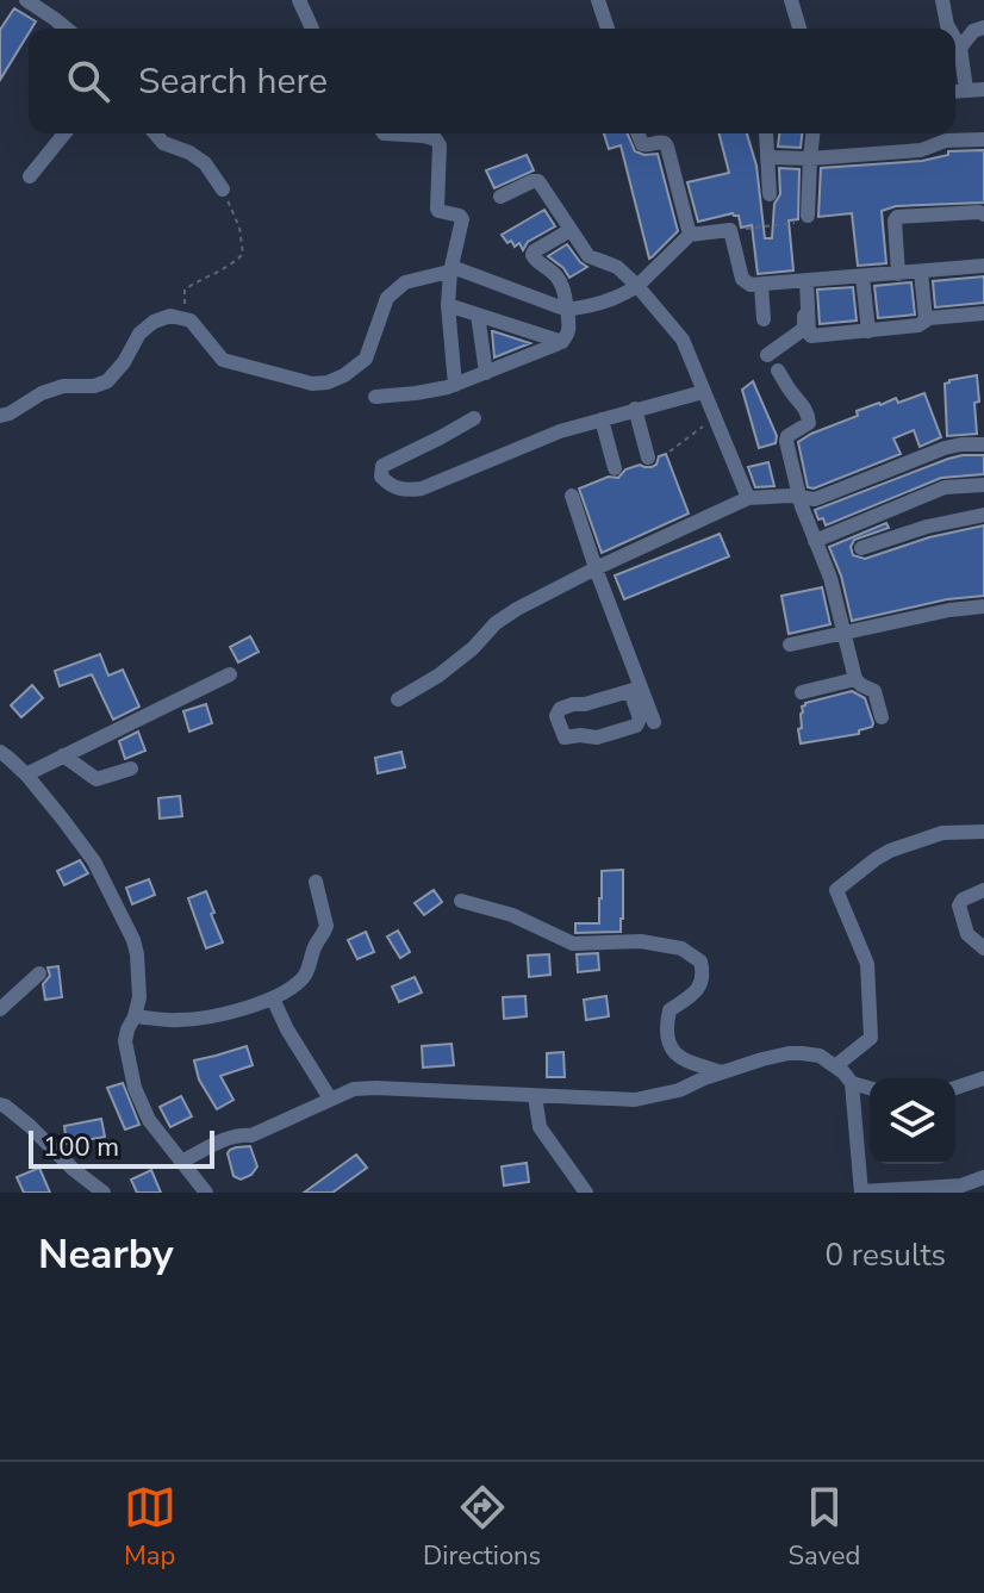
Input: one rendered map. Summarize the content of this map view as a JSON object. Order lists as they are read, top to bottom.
{
  "scale_bar": "100 m",
  "page": {
    "search": "Search here",
    "scale": "100 m",
    "heading": ["Nearby", "0 results"],
    "nav": ["Map", "Directions", "Saved"]
  }
}
